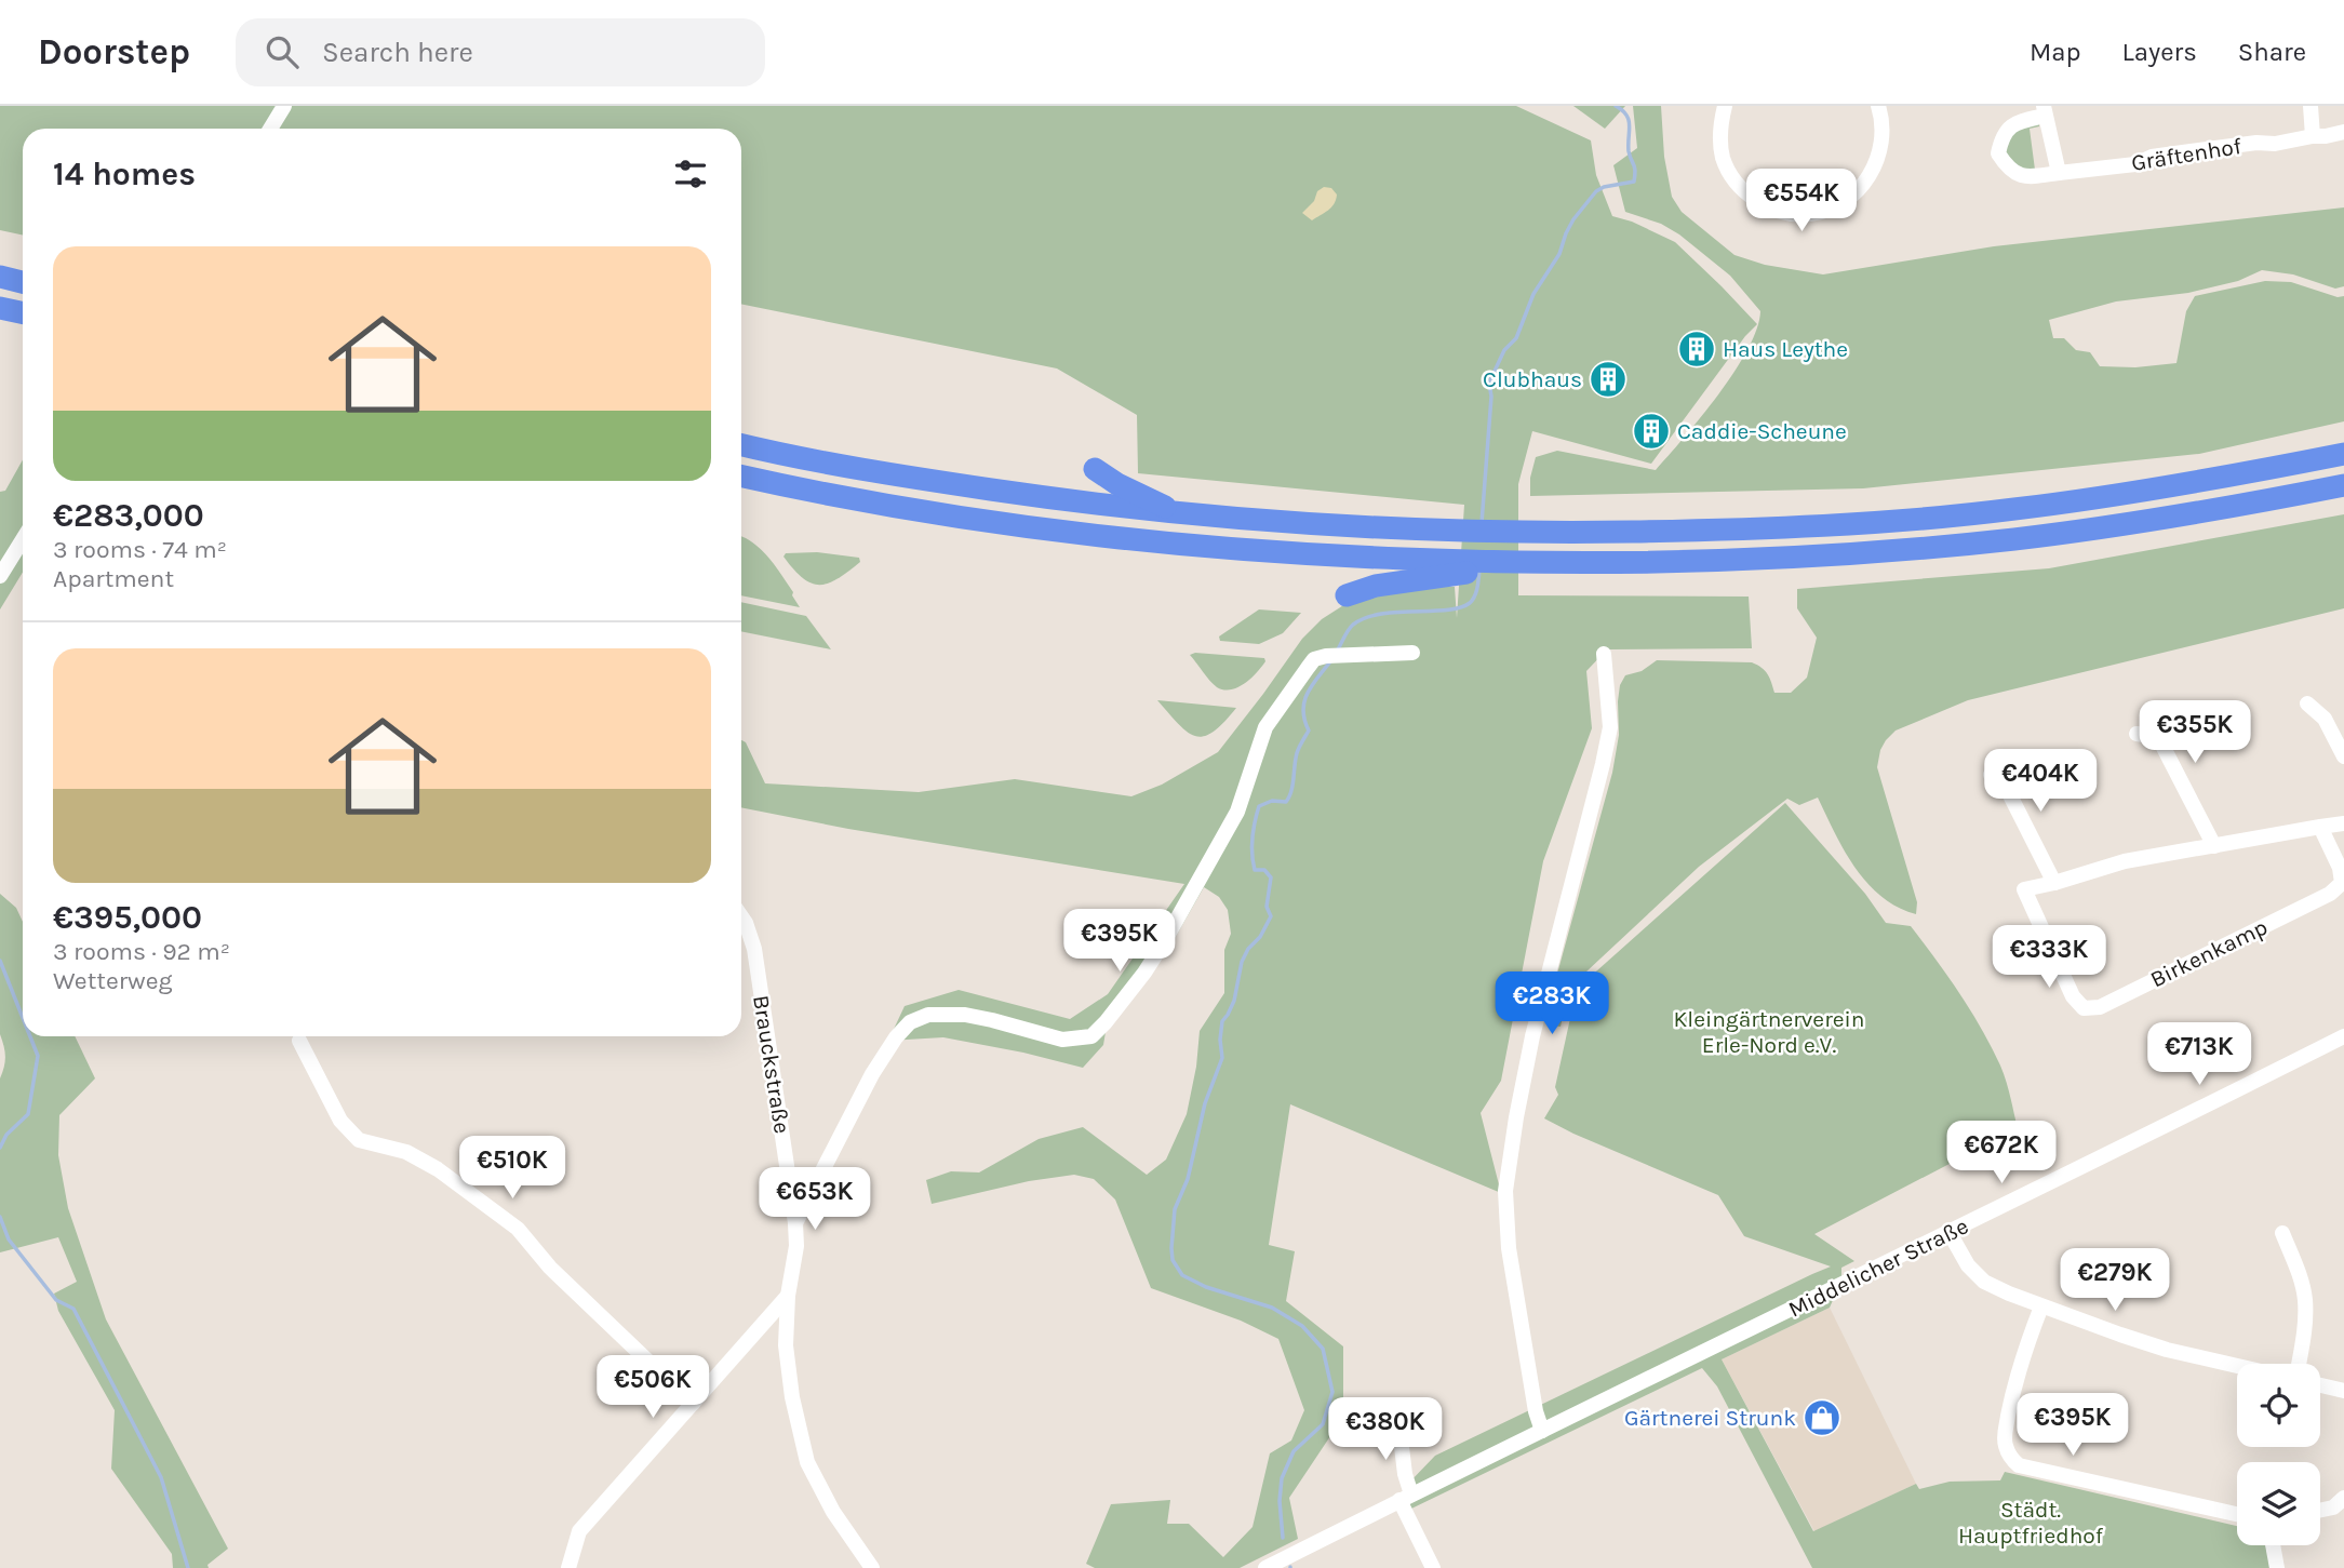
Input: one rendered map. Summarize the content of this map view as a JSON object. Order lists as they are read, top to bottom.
{
  "streets": {
    "street": [
      "Gräftenhof",
      "Birkenkamp",
      "Brauckstraße",
      "Middelicher Straße"
    ]
  },
  "parks": ["Kleingärtnerverein Erle-Nord e.V.", "Städt. Hauptfriedhof"],
  "places": {
    "building": ["Haus Leythe", "Clubhaus", "Caddie-Scheune"],
    "shop": ["Gärtnerei Strunk"]
  },
  "page": {
    "header": "Doorstep",
    "search": "Search here",
    "nav": ["Map", "Layers", "Share"],
    "heading": "14 homes",
    "price": [
      "€554K",
      "€355K",
      "€404K",
      "€395K",
      "€333K",
      "€283K",
      "€713K",
      "€672K",
      "€510K",
      "€653K",
      "€279K",
      "€506K",
      "€395K",
      "€380K"
    ],
    "list": [
      {
        "name": "€283,000",
        "note": "3 rooms · 74 m² · Apartment"
      },
      {
        "name": "€395,000",
        "note": "3 rooms · 92 m² · Wetterweg"
      }
    ]
  }
}
